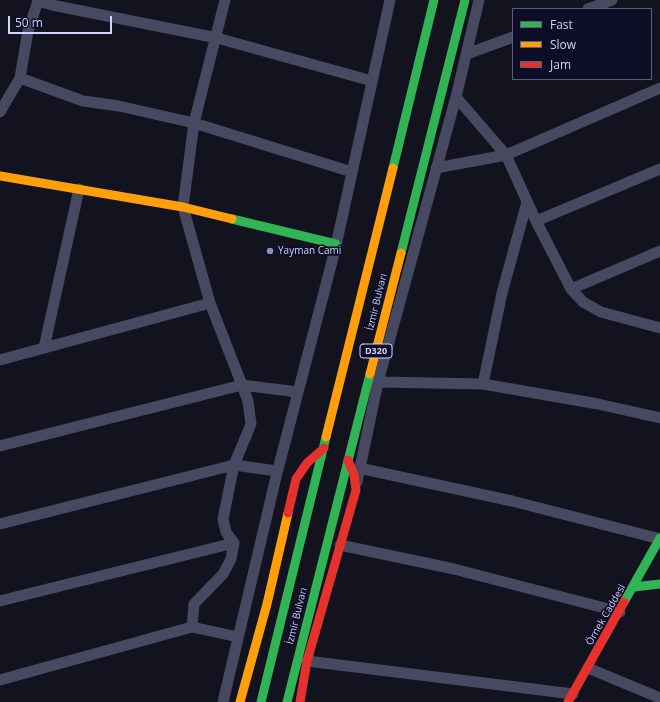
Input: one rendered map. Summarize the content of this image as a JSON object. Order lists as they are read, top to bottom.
{
  "streets": {
    "main road": ["İzmir Bulvarı", "D320", "Örnek Caddesi"]
  },
  "places": ["Yayman Cami"],
  "legend": ["Fast", "Slow", "Jam"],
  "scale_bar": "50 m"
}
